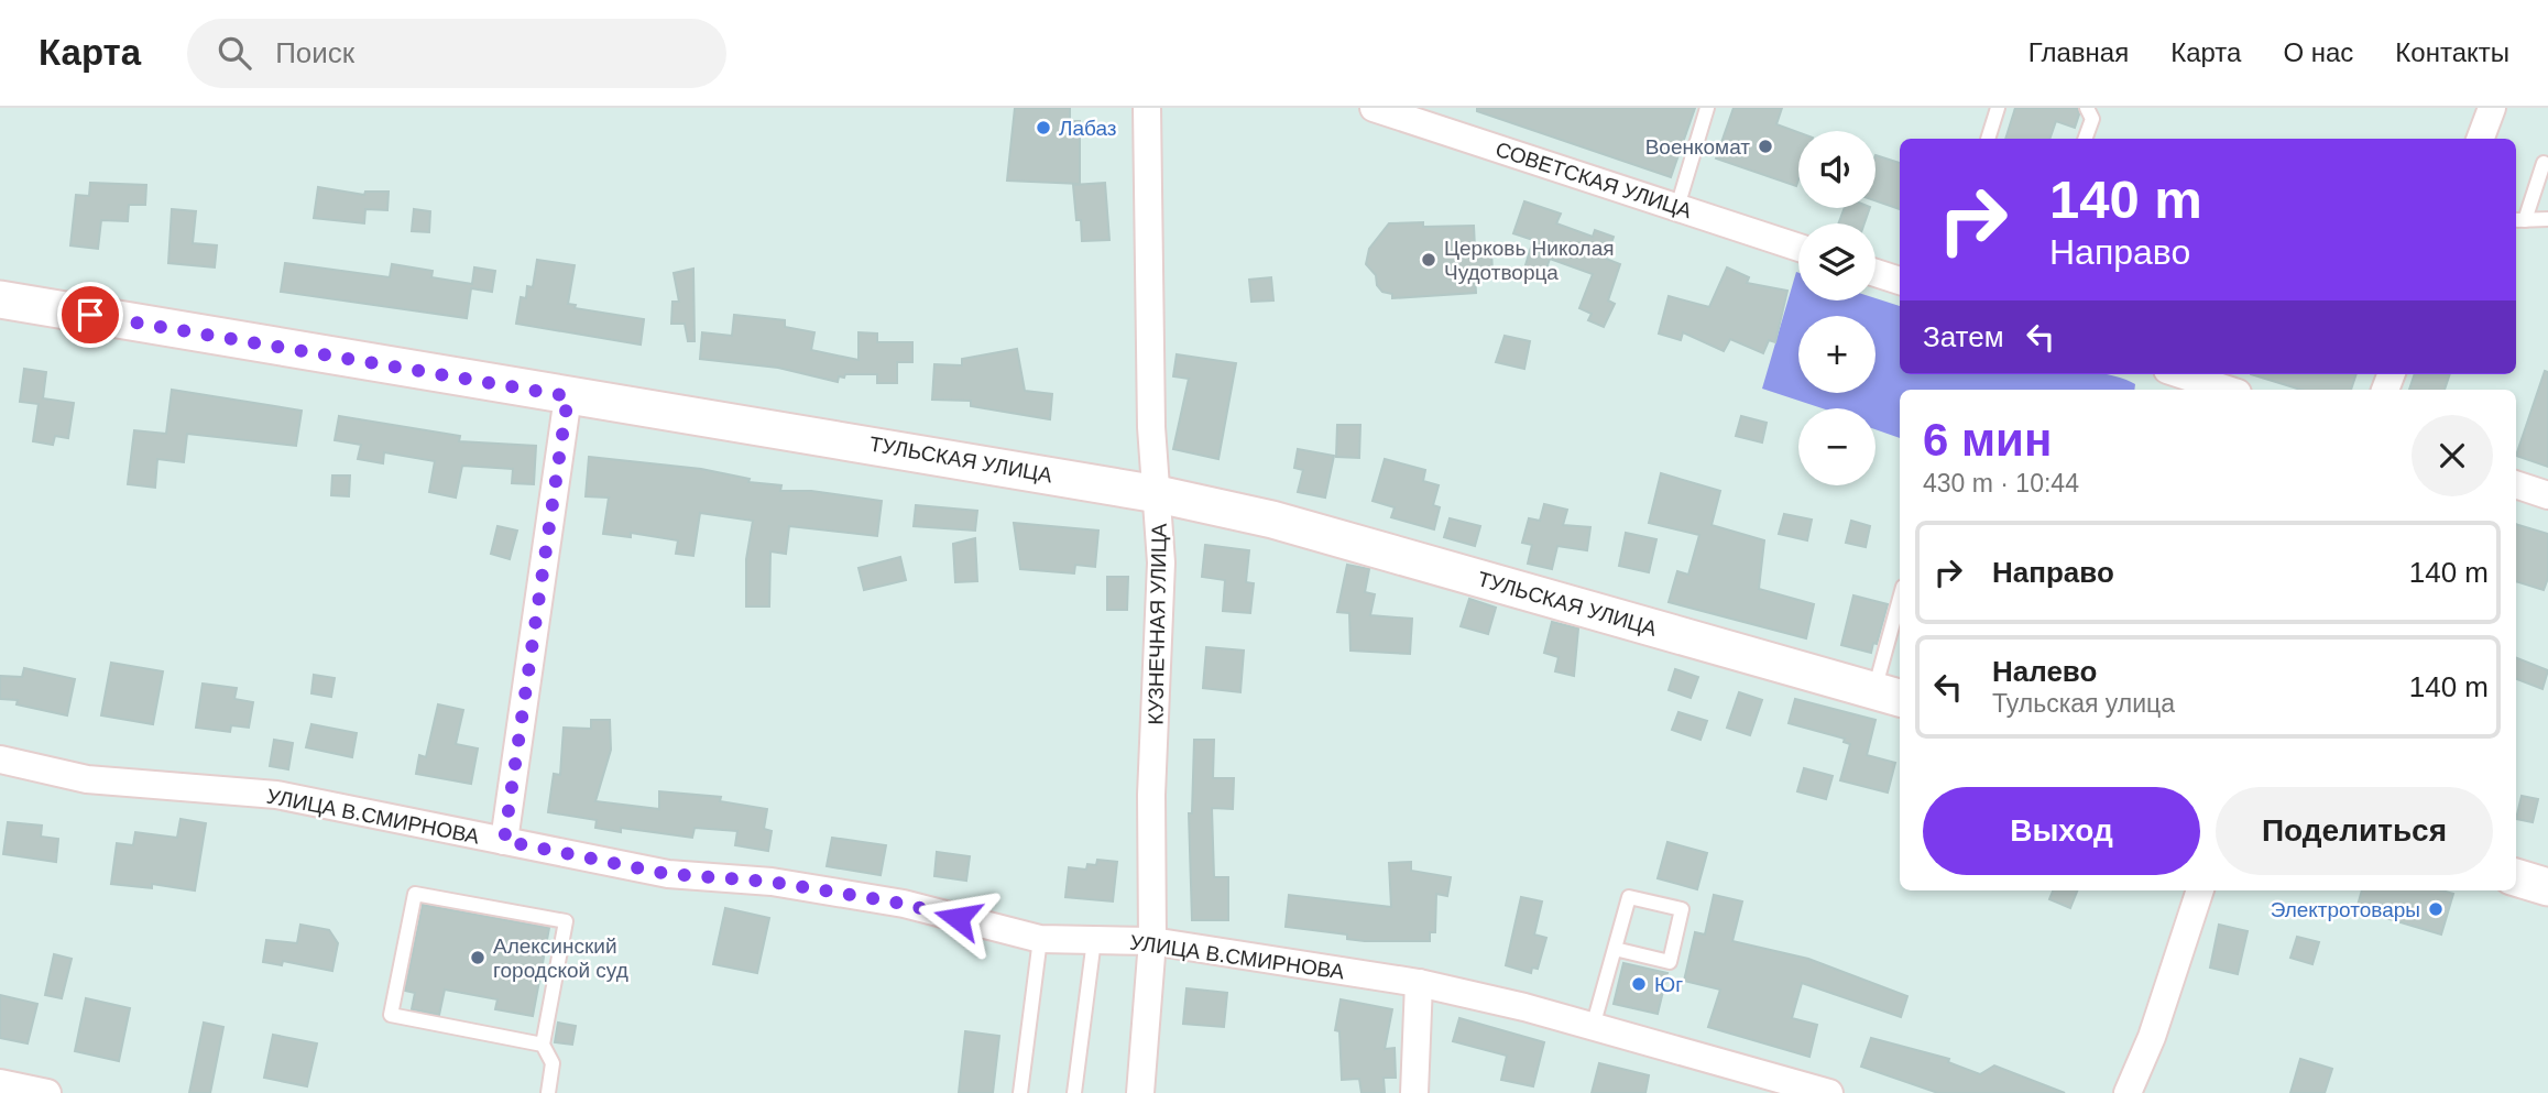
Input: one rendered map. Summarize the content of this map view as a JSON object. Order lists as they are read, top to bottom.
{
  "streets": {
    "main road": ["ТУЛЬСКАЯ УЛИЦА"],
    "street": ["СОВЕТСКАЯ УЛИЦА", "КУЗНЕЧНАЯ УЛИЦА", "УЛИЦА В.СМИРНОВА"]
  },
  "crossings": [
    ["ТУЛЬСКАЯ УЛИЦА", "КУЗНЕЧНАЯ УЛИЦА"],
    ["КУЗНЕЧНАЯ УЛИЦА", "УЛИЦА В.СМИРНОВА"]
  ],
  "places": [
    "Лабаз",
    "Военкомат",
    "Церковь Николая Чудотворца",
    "Электротовары",
    "Алексинский городской суд",
    "Юг"
  ],
  "page": {
    "header": "Карта",
    "search": "Поиск",
    "nav": [
      "Главная",
      "Карта",
      "О нас",
      "Контакты"
    ],
    "map_buttons": ["+", "−"],
    "turn": ["140 m", "Направо"],
    "then": "Затем",
    "heading": ["6 мин", "430 m · 10:44"],
    "list": [
      {
        "name": "Направо",
        "value": "140 m"
      },
      {
        "name": "Налево",
        "note": "Тульская улица",
        "value": "140 m"
      }
    ],
    "buttons": ["Выход", "Поделиться"]
  }
}
